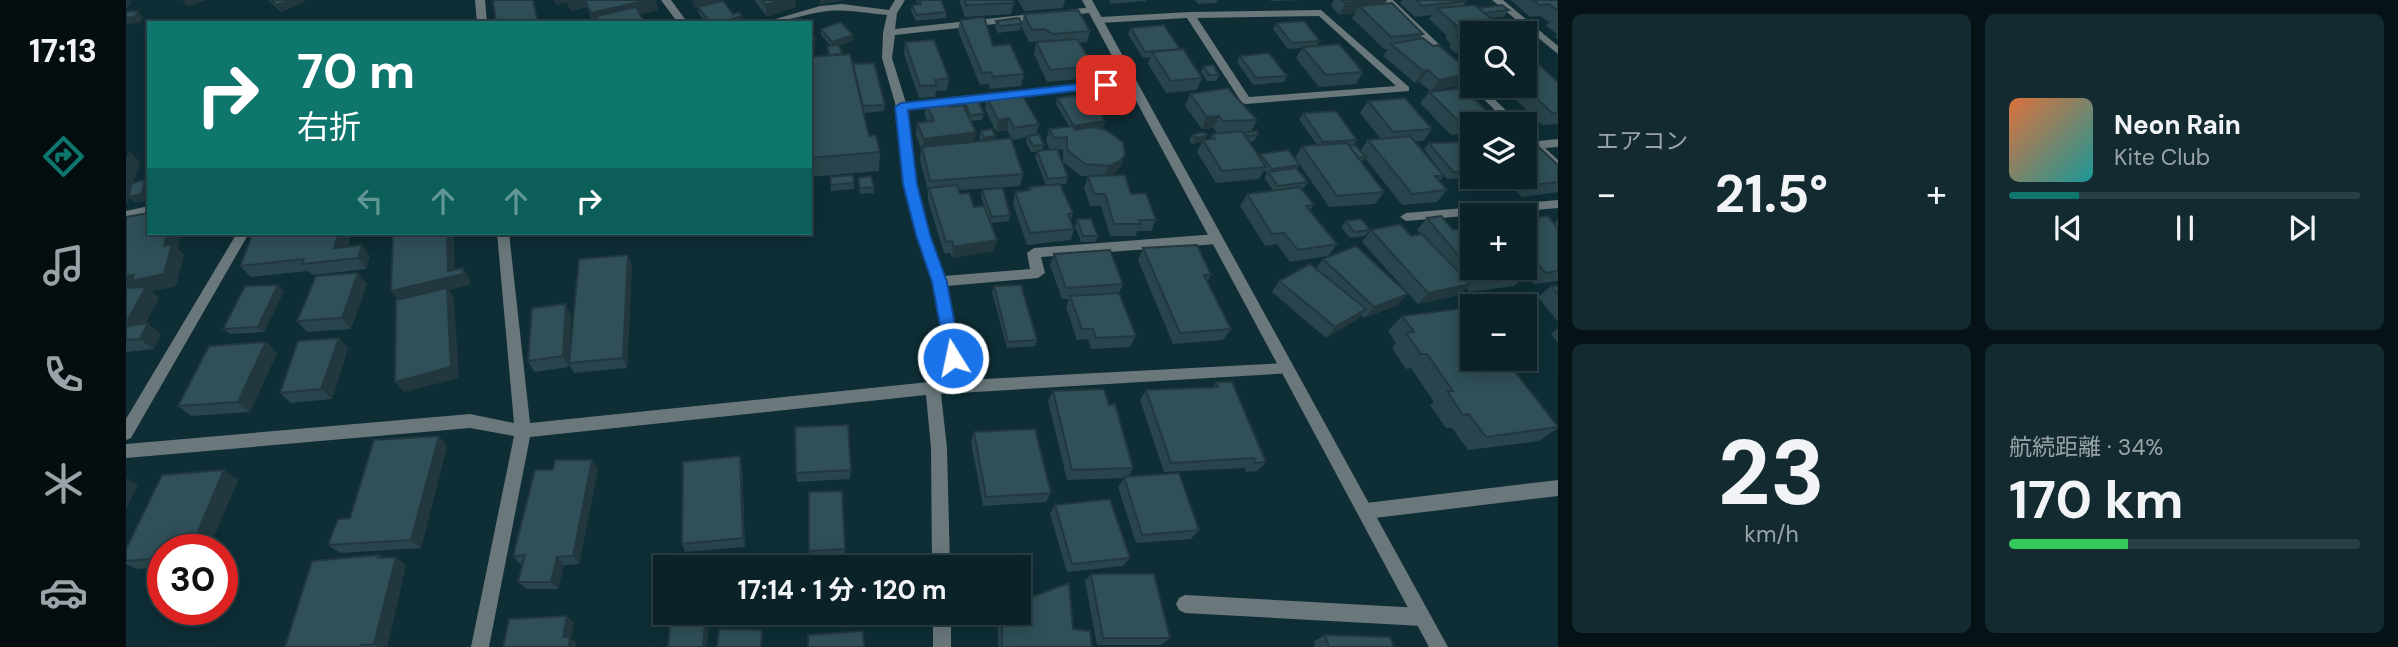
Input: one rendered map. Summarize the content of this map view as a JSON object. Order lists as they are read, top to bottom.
{
  "page": {
    "tabs": "17:13",
    "tile": [
      "エアコン",
      ["23", "km/h"],
      ["航続距離 · 34%", "170 km"]
    ],
    "map_buttons": ["+", "−"],
    "turn": ["70 m", "右折"],
    "song": ["Neon Rain", "Kite Club"],
    "heat": ["−", "21.5°", "+"],
    "limit": "30",
    "trip": "17:14 · 1 分 · 120 m"
  }
}
